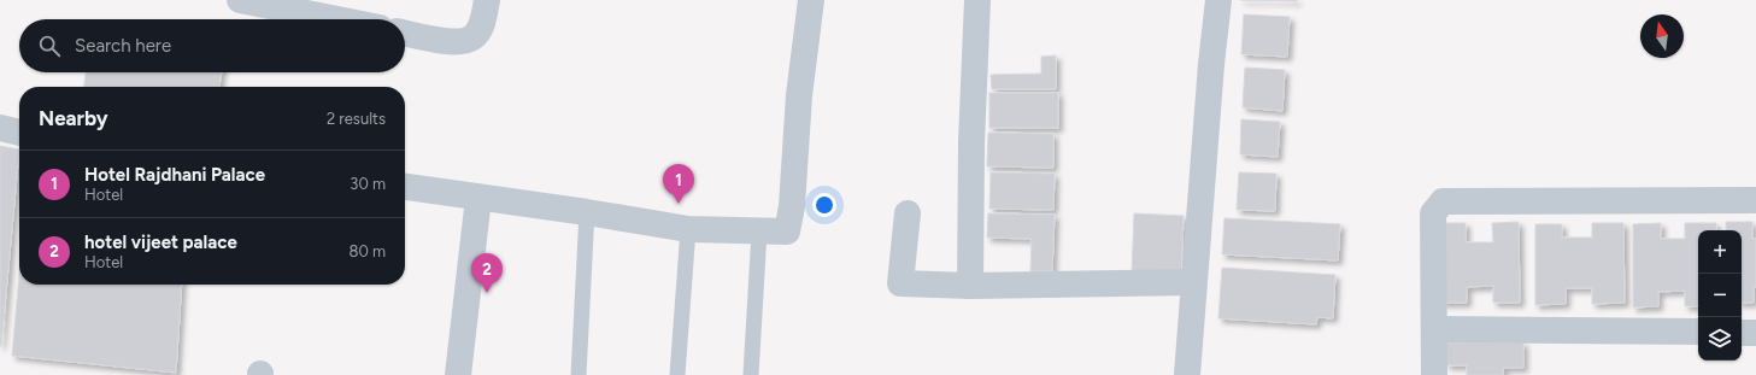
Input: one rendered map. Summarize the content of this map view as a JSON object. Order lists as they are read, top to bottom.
{
  "north": "top",
  "page": {
    "search": "Search here",
    "heading": ["Nearby", "2 results"],
    "list": [
      {
        "mark": "1",
        "name": "Hotel Rajdhani Palace",
        "note": "Hotel",
        "value": "30 m"
      },
      {
        "mark": "2",
        "name": "hotel vijeet palace",
        "note": "Hotel",
        "value": "80 m"
      }
    ],
    "pins": ["1", "2"],
    "map_buttons": ["+", "−"]
  }
}
